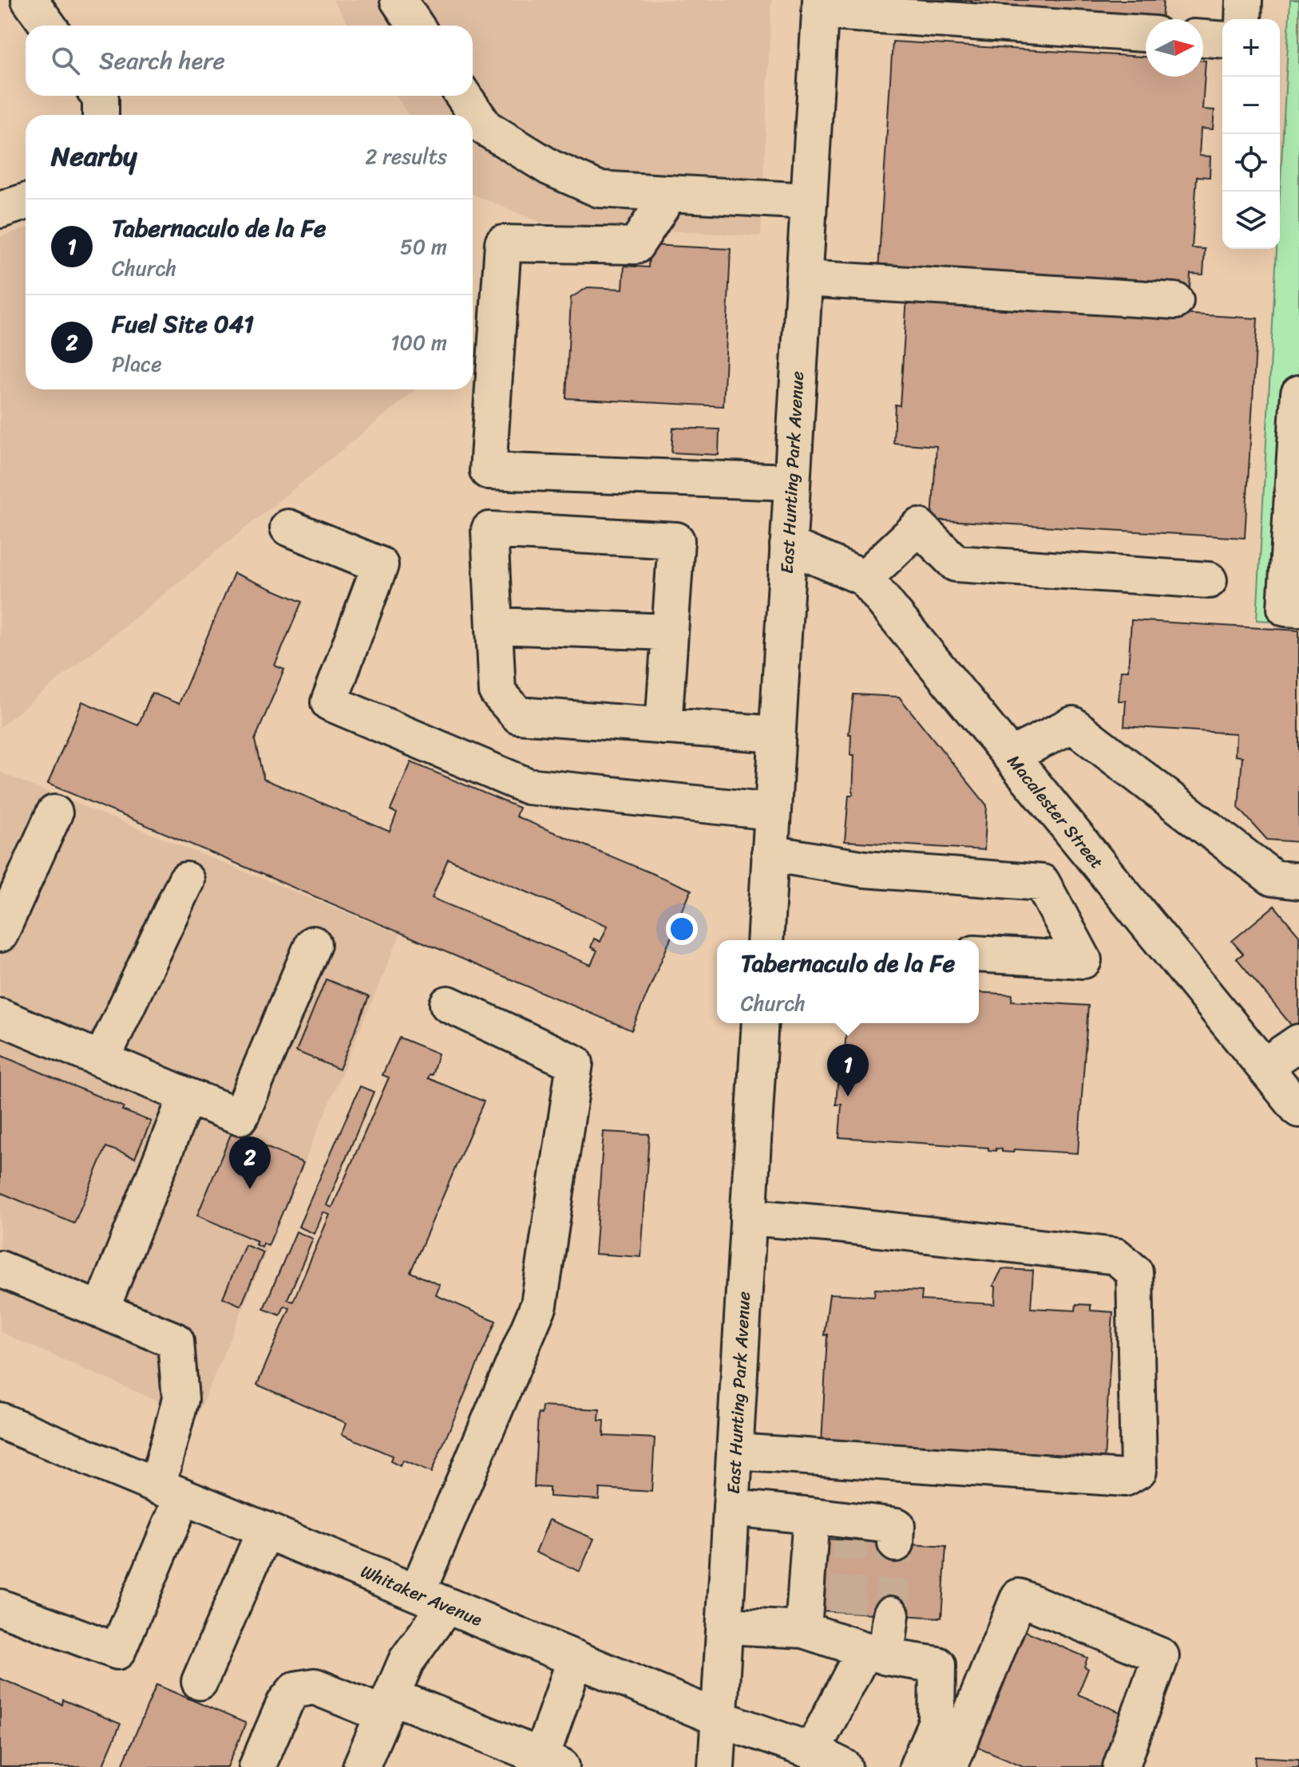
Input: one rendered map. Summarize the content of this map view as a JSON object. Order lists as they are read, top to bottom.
{
  "streets": {
    "main road": ["East Hunting Park Avenue", "Macalester Street", "Whitaker Avenue"]
  },
  "crossings": [
    ["East Hunting Park Avenue", "Macalester Street"],
    ["East Hunting Park Avenue", "Whitaker Avenue"]
  ],
  "north": "right",
  "page": {
    "map_buttons": ["+", "−"],
    "search": "Search here",
    "heading": ["Nearby", "2 results"],
    "list": [
      {
        "mark": "1",
        "name": "Tabernaculo de la Fe",
        "note": "Church",
        "value": "50 m"
      },
      {
        "mark": "2",
        "name": "Fuel Site 041",
        "note": "Place",
        "value": "100 m"
      }
    ],
    "popup": ["Tabernaculo de la Fe", "Church"],
    "pins": ["1", "2"]
  }
}
